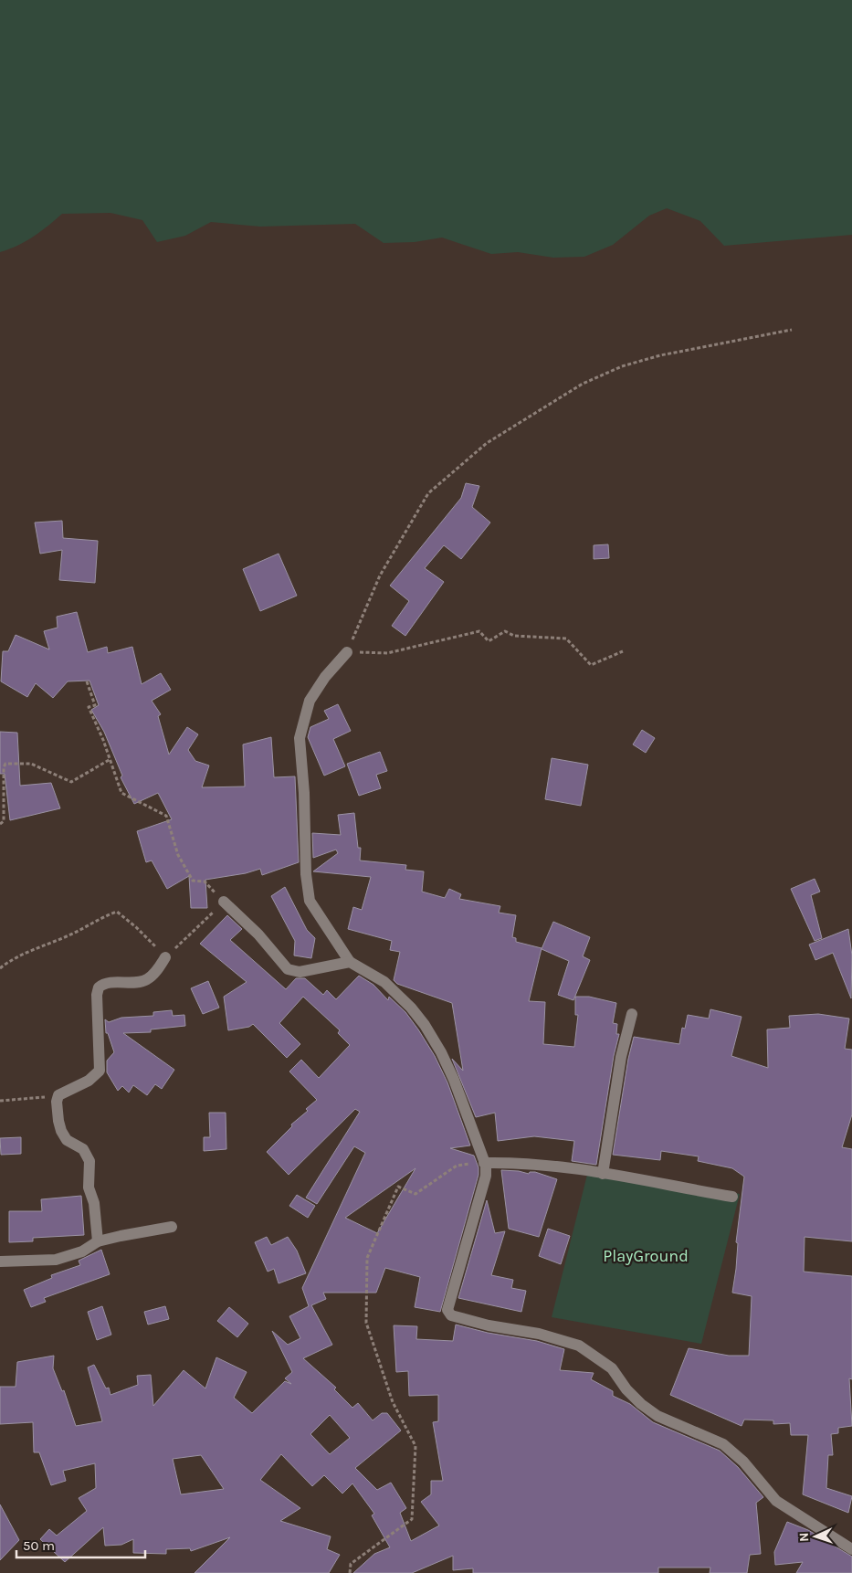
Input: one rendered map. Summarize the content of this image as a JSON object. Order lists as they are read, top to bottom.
{
  "parks": ["PlayGround"],
  "scale_bar": "50 m",
  "north": "left"
}
